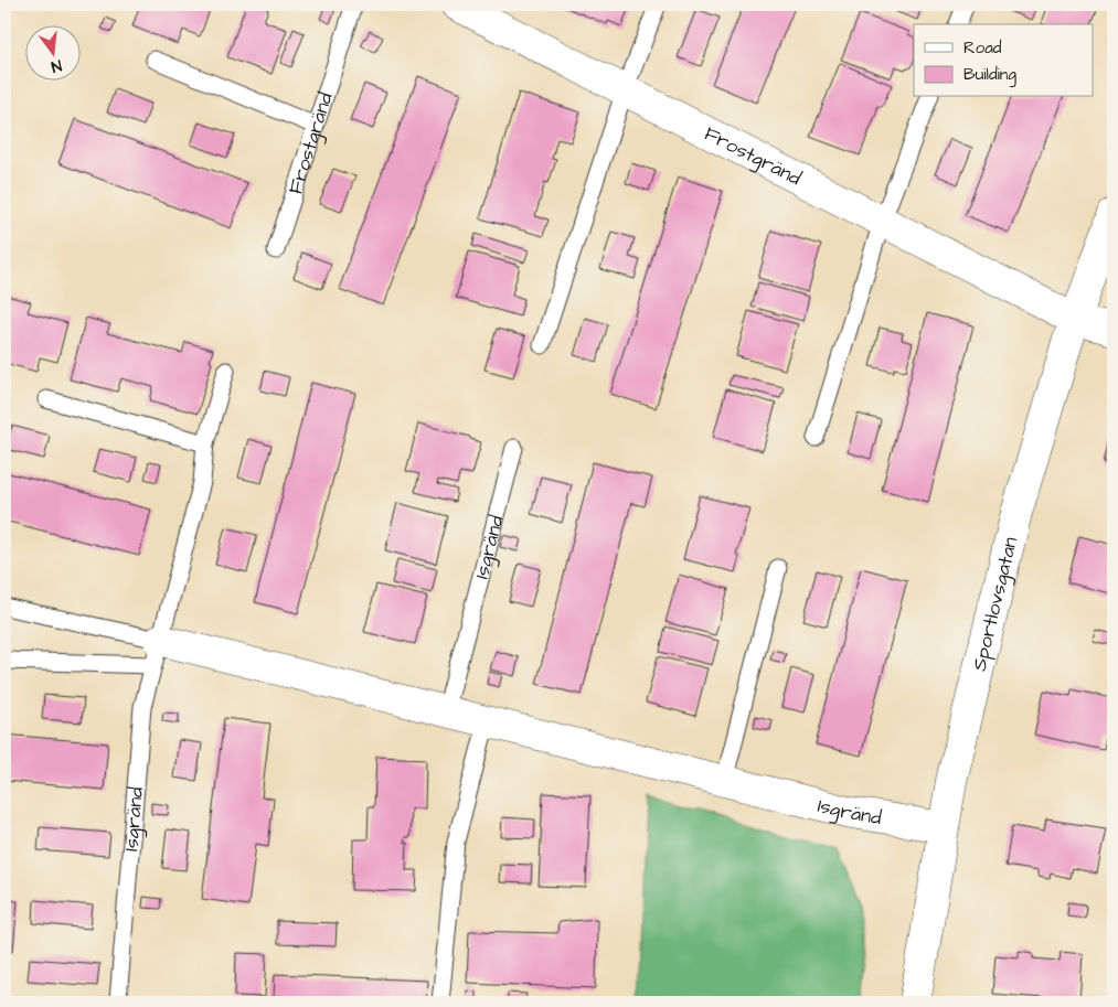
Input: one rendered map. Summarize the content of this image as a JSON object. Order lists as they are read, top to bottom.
{
  "streets": {
    "street": ["Frostgränd", "Isgränd", "Sportlovsgatan"]
  },
  "crossings": [
    ["Frostgränd", "Sportlovsgatan"],
    ["Isgränd", "Sportlovsgatan"]
  ],
  "legend": ["Road", "Building"],
  "north": "bottom"
}
